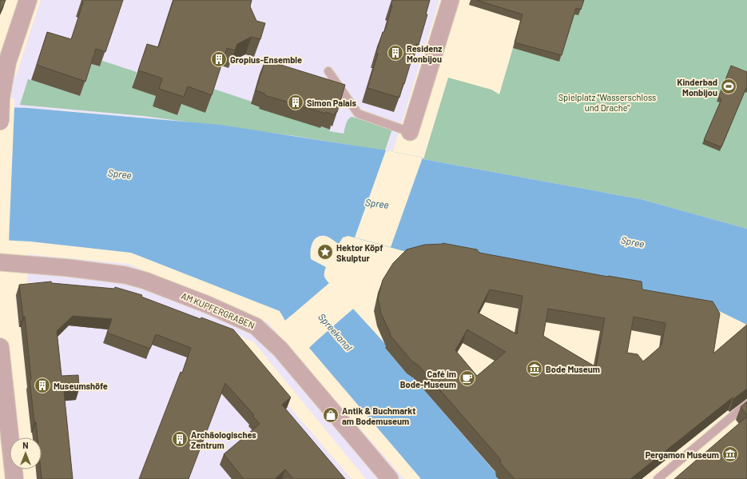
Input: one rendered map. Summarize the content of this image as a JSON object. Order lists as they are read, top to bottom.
{
  "streets": {
    "street": ["AM KUPFERGRABEN"]
  },
  "water": ["Spree", "Spreekanal"],
  "parks": ["Spielplatz \"Wasserschloss und Drache\""],
  "places": {
    "building": [
      "Residenz Monbijou",
      "Gropius-Ensemble",
      "Simon Palais",
      "Museumshöfe",
      "Archäologisches Zentrum"
    ],
    "sports": ["Kinderbad Monbijou"],
    "place": ["Hektor Köpf Skulptur"],
    "museum": ["Bode Museum", "Pergamon Museum"],
    "cafe": ["Café im Bode-Museum"],
    "shop": ["Antik & Buchmarkt am Bodemuseum"]
  },
  "north": "top"
}
